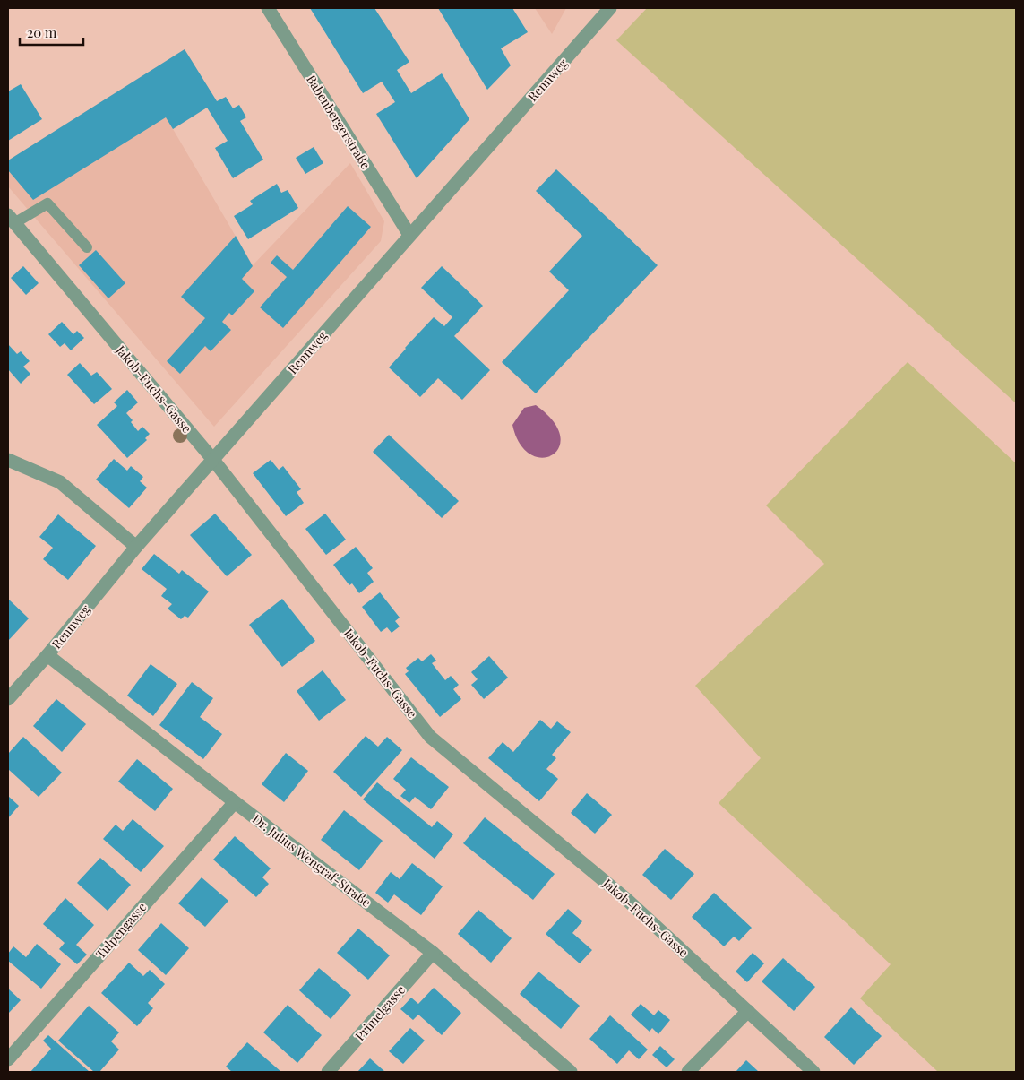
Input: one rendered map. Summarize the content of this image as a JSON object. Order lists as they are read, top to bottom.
{
  "streets": {
    "street": [
      "Rennweg",
      "Babenbergerstraße",
      "Jakob-Fuchs-Gasse",
      "Dr. Julius Wengraf-Straße",
      "Tulpengasse",
      "Primelgasse"
    ]
  },
  "crossings": [
    ["Rennweg", "Babenbergerstraße"],
    ["Rennweg", "Jakob-Fuchs-Gasse"],
    ["Rennweg", "Dr. Julius Wengraf-Straße"],
    ["Dr. Julius Wengraf-Straße", "Tulpengasse"],
    ["Dr. Julius Wengraf-Straße", "Primelgasse"]
  ],
  "scale_bar": "20 m"
}
